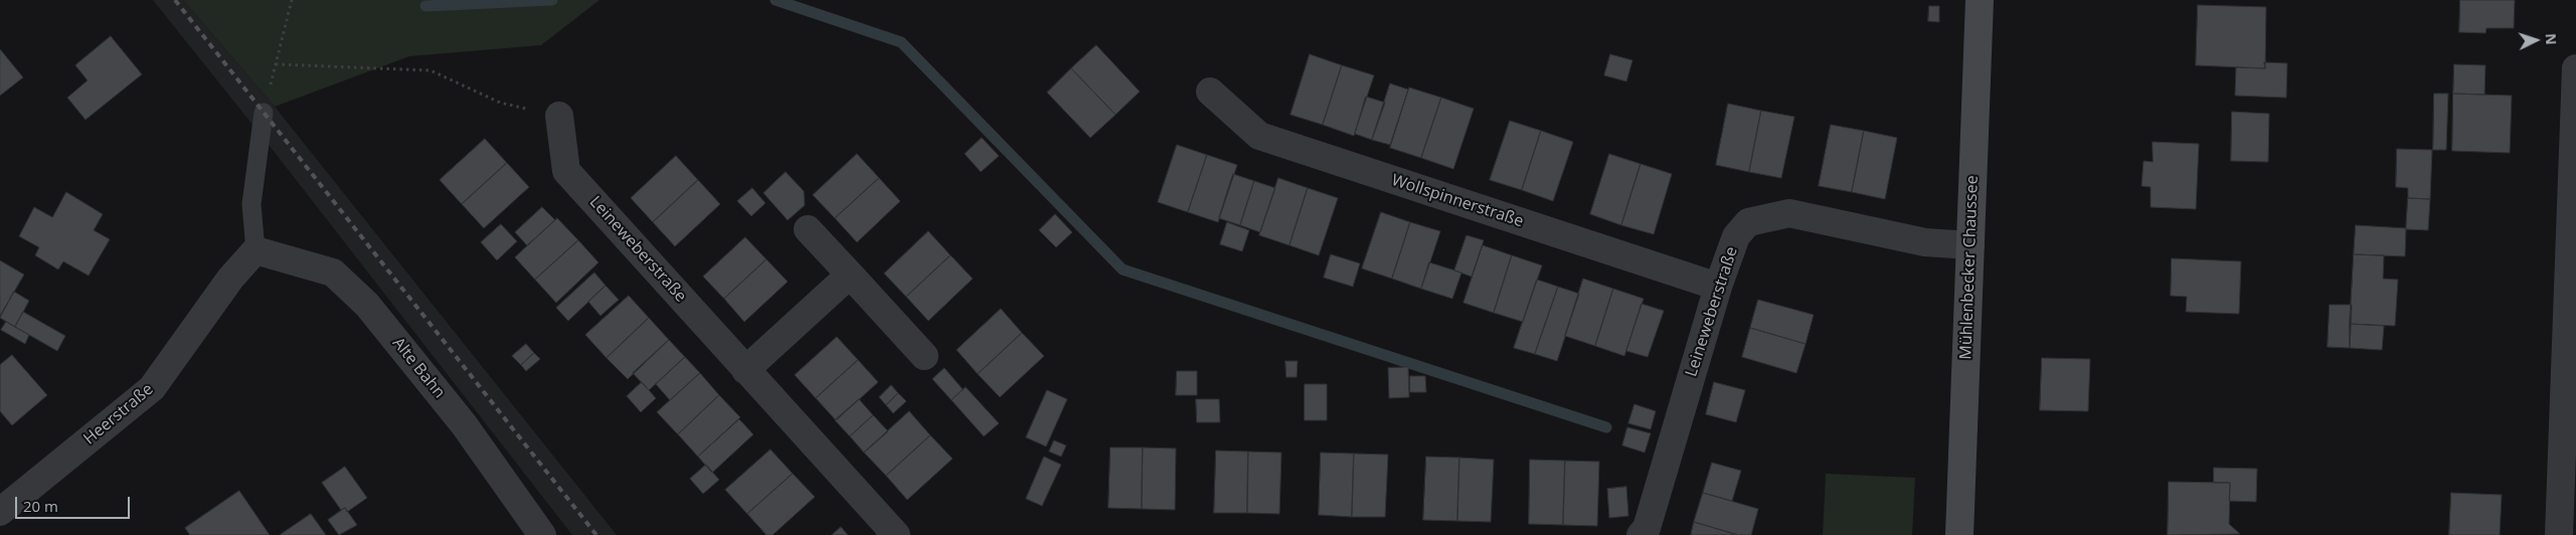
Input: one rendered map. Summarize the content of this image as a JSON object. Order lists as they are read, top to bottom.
{
  "streets": {
    "main road": ["Mühlenbecker Chaussee"],
    "street": [
      "Wollspinnerstraße",
      "Leineweberstraße",
      "Alte Bahn",
      "Heerstraße"
    ]
  },
  "crossings": [
    ["Wollspinnerstraße", "Leineweberstraße"],
    ["Leineweberstraße", "Mühlenbecker Chaussee"],
    ["Alte Bahn", "Heerstraße"]
  ],
  "scale_bar": "20 m",
  "north": "right"
}
